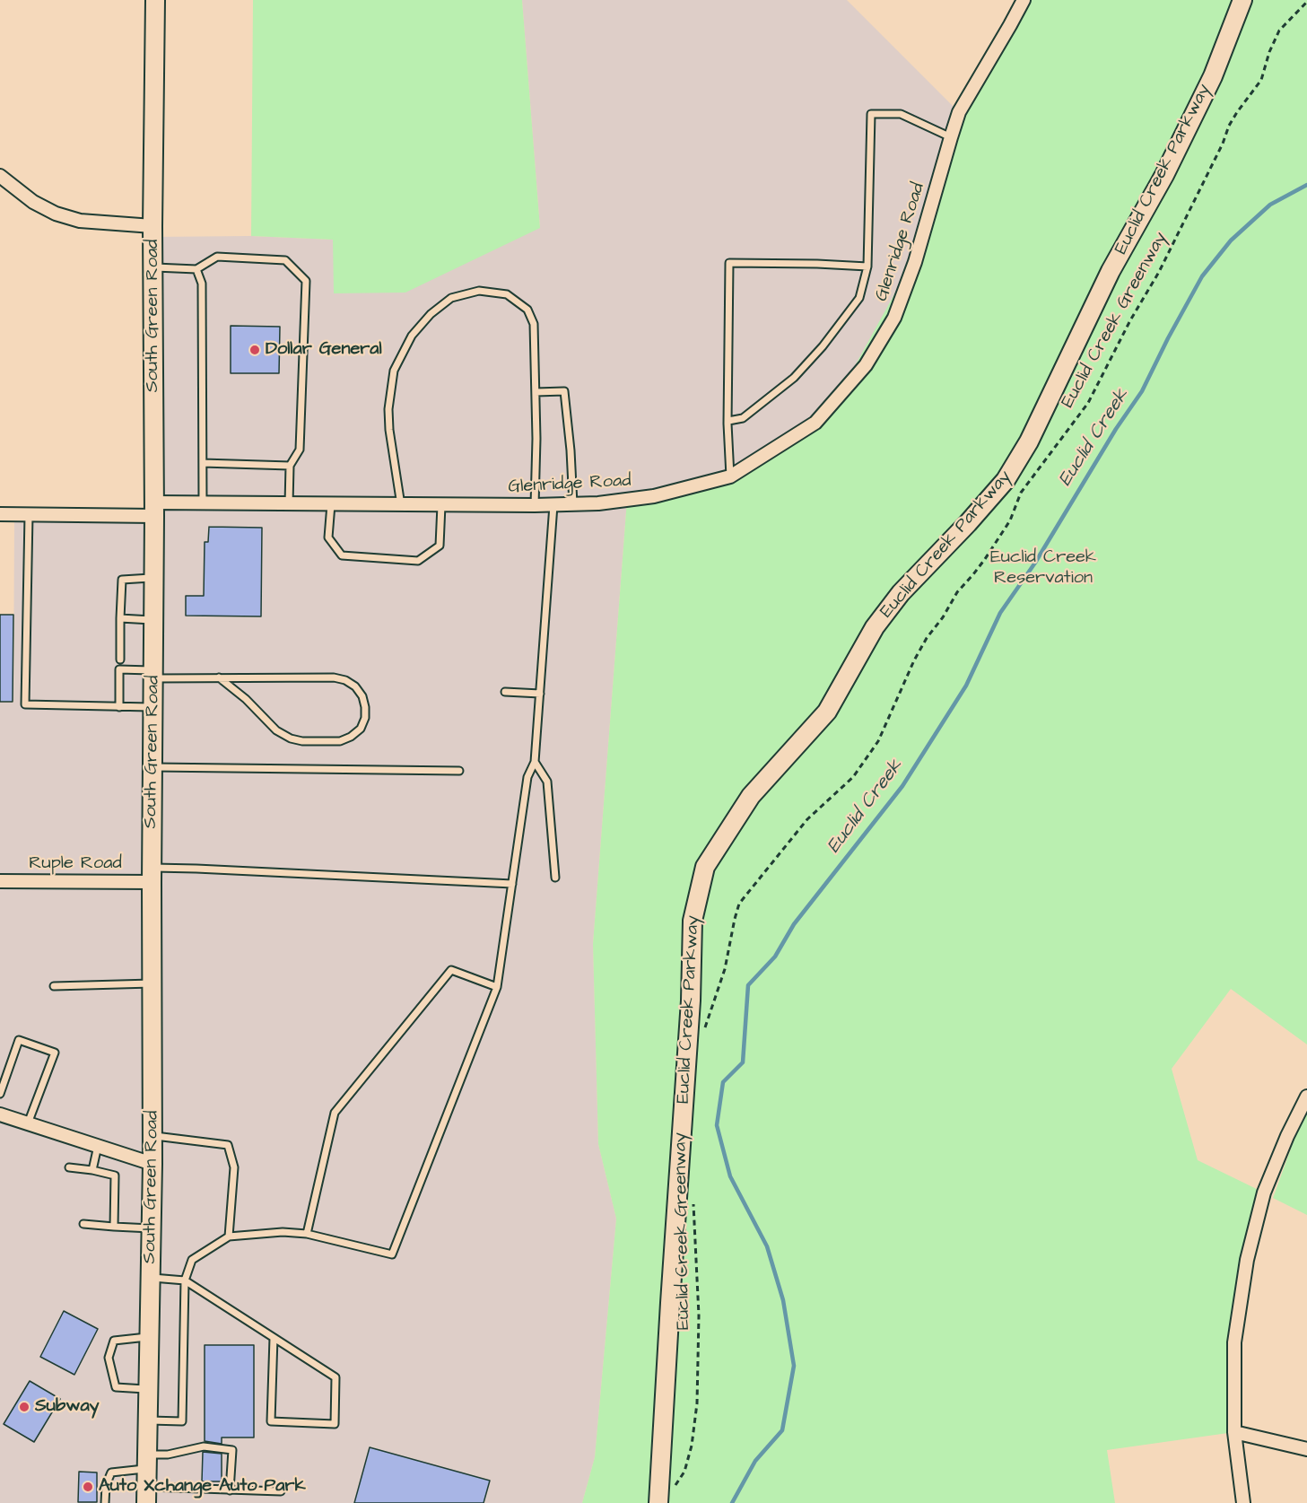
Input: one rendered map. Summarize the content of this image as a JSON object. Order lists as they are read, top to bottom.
{
  "streets": {
    "street": [
      "Euclid Creek Parkway",
      "Glenridge Road",
      "South Green Road",
      "Ruple Road"
    ],
    "path": ["Euclid Creek Greenway"]
  },
  "crossings": [
    ["Glenridge Road", "South Green Road"],
    ["South Green Road", "Ruple Road"]
  ],
  "water": ["Euclid Creek"],
  "parks": ["Euclid Creek Reservation"],
  "places": ["Dollar General", "Subway", "Auto Xchange Auto Park"]
}
